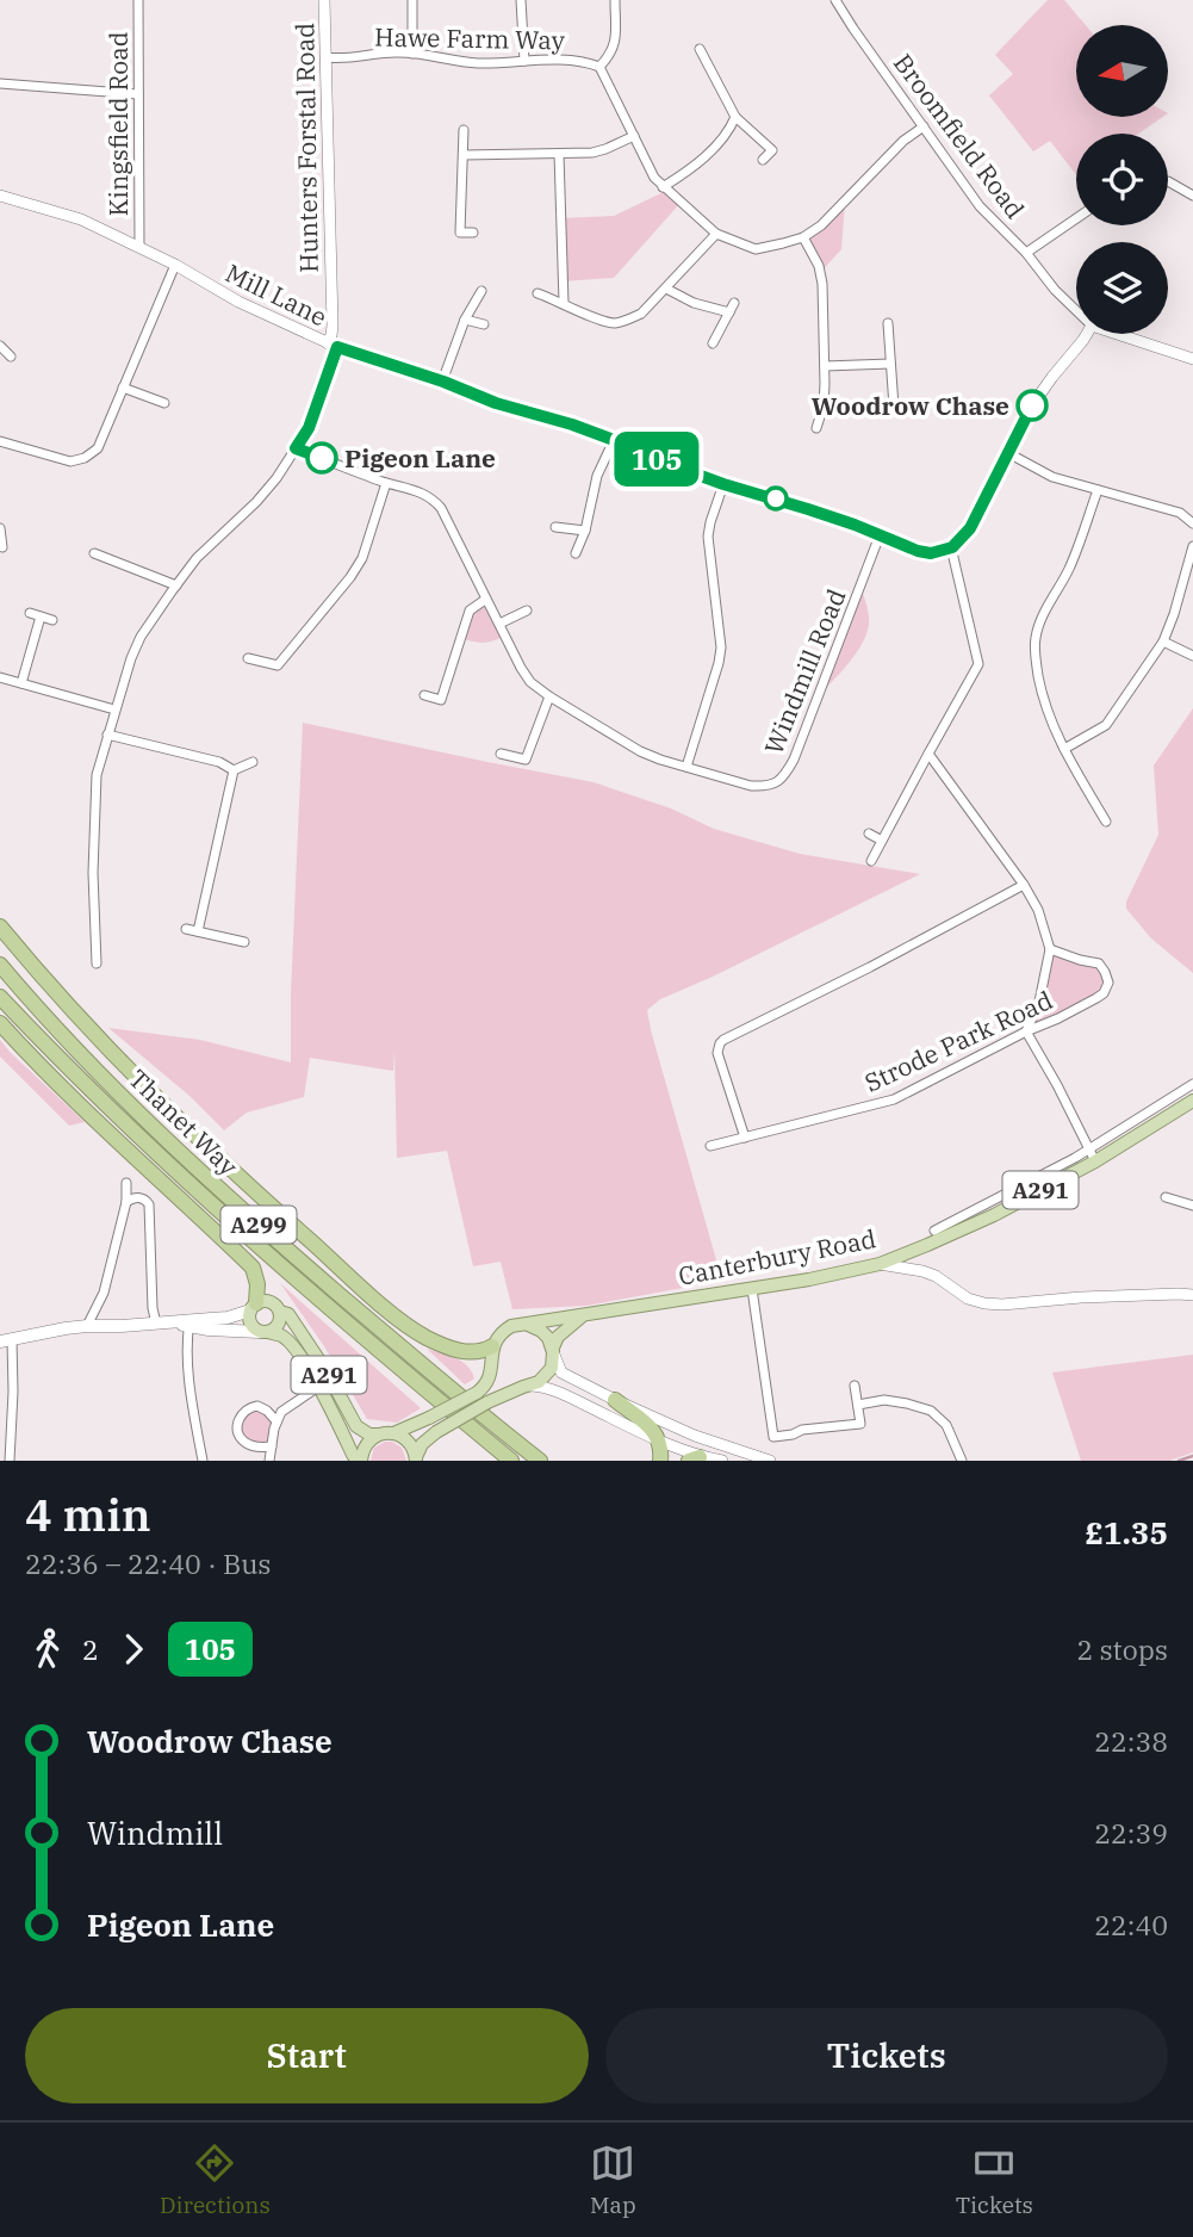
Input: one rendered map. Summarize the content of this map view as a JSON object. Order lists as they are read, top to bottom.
{
  "streets": {
    "highway": ["Thanet Way", "A299"],
    "main road": ["A291", "Canterbury Road"],
    "street": [
      "Hawe Farm Way",
      "Kingsfield Road",
      "Broomfield Road",
      "Hunters Forstal Road",
      "Mill Lane",
      "Windmill Road",
      "Strode Park Road"
    ]
  },
  "crossings": [
    ["Hawe Farm Way", "Broomfield Road"],
    ["Hawe Farm Way", "Hunters Forstal Road"],
    ["Kingsfield Road", "Mill Lane"],
    ["Hunters Forstal Road", "Mill Lane"],
    ["Mill Lane", "Windmill Road"],
    ["A291", "A299"]
  ],
  "places": ["Woodrow Chase", "Pigeon Lane"],
  "lines": ["bus line 105"],
  "north": "left",
  "page": {
    "on_map": "105",
    "heading": ["4 min", "22:36 – 22:40 · Bus", "£1.35"],
    "legs": ["2", "105", "2 stops"],
    "list": [
      {
        "name": "Woodrow Chase",
        "value": "22:38"
      },
      {
        "name": "Windmill",
        "value": "22:39"
      },
      {
        "name": "Pigeon Lane",
        "value": "22:40"
      }
    ],
    "buttons": ["Start", "Tickets"],
    "tabs": ["Directions", "Map", "Tickets"]
  }
}
